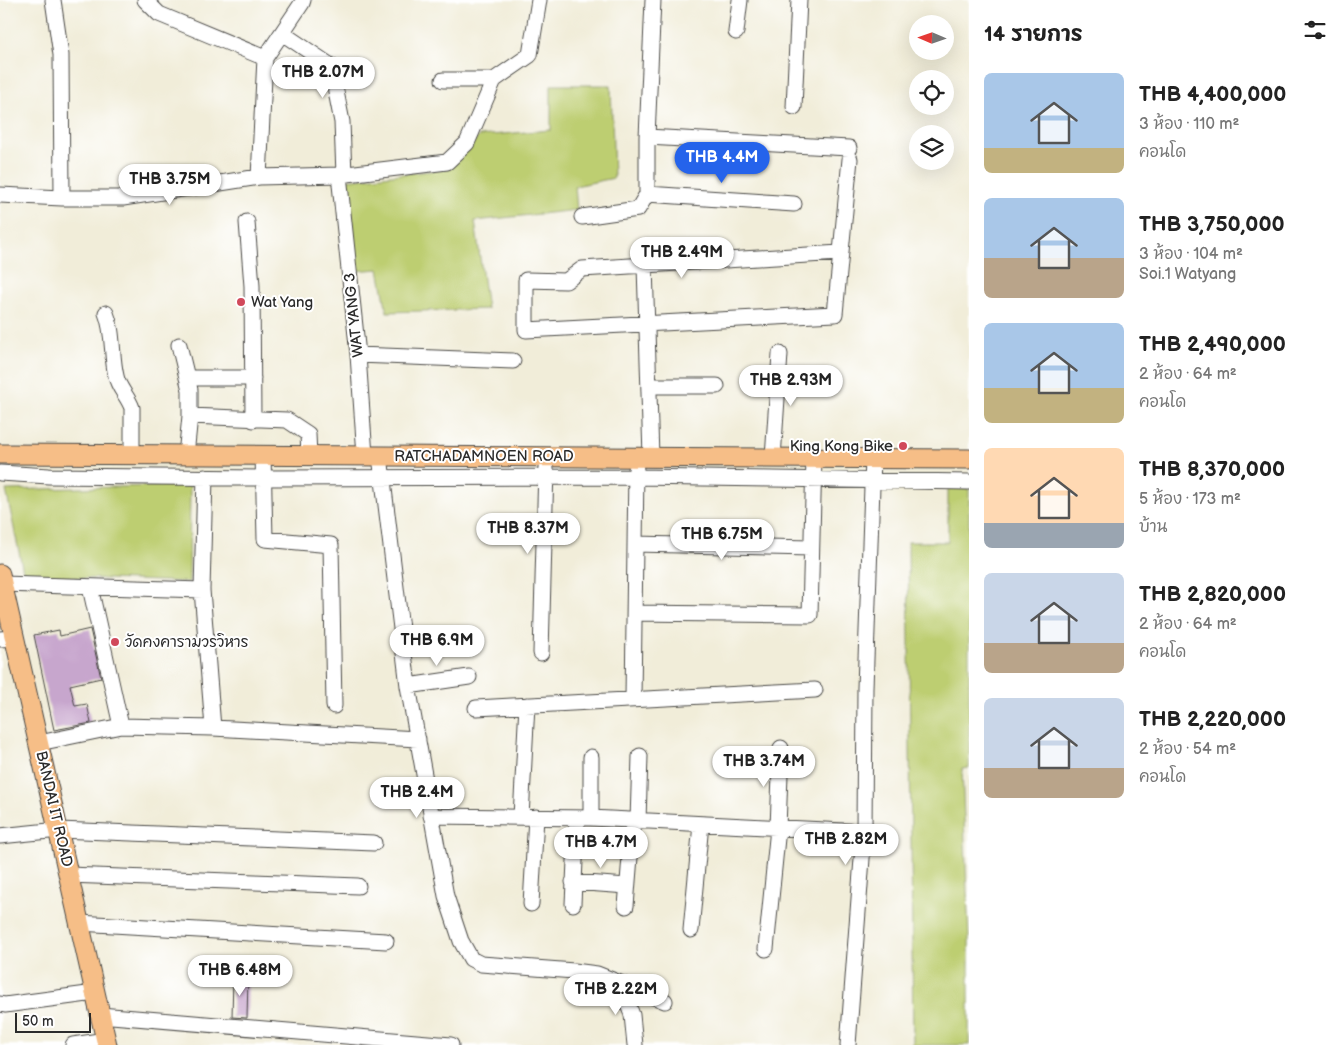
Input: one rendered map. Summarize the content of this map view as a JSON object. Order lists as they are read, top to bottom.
{
  "streets": {
    "main road": ["RATCHADAMNOEN ROAD", "BANDAI IT ROAD"],
    "street": ["WAT YANG 3"]
  },
  "crossings": [
    ["WAT YANG 3", "RATCHADAMNOEN ROAD"]
  ],
  "places": ["Wat Yang", "King Kong Bike", "วัดคงคารามวรวิหาร"],
  "scale_bar": "50 m",
  "north": "left",
  "page": {
    "heading": "14 รายการ",
    "price": [
      "THB 2.07M",
      "THB 4.4M",
      "THB 3.75M",
      "THB 2.49M",
      "THB 2.93M",
      "THB 8.37M",
      "THB 6.75M",
      "THB 6.9M",
      "THB 3.74M",
      "THB 2.4M",
      "THB 2.82M",
      "THB 4.7M",
      "THB 6.48M",
      "THB 2.22M"
    ],
    "list": [
      {
        "name": "THB 4,400,000",
        "note": "3 ห้อง · 110 m² · คอนโด"
      },
      {
        "name": "THB 3,750,000",
        "note": "3 ห้อง · 104 m² · Soi.1 Watyang"
      },
      {
        "name": "THB 2,490,000",
        "note": "2 ห้อง · 64 m² · คอนโด"
      },
      {
        "name": "THB 8,370,000",
        "note": "5 ห้อง · 173 m² · บ้าน"
      },
      {
        "name": "THB 2,820,000",
        "note": "2 ห้อง · 64 m² · คอนโด"
      },
      {
        "name": "THB 2,220,000",
        "note": "2 ห้อง · 54 m² · คอนโด"
      }
    ],
    "scale": "50 m"
  }
}
